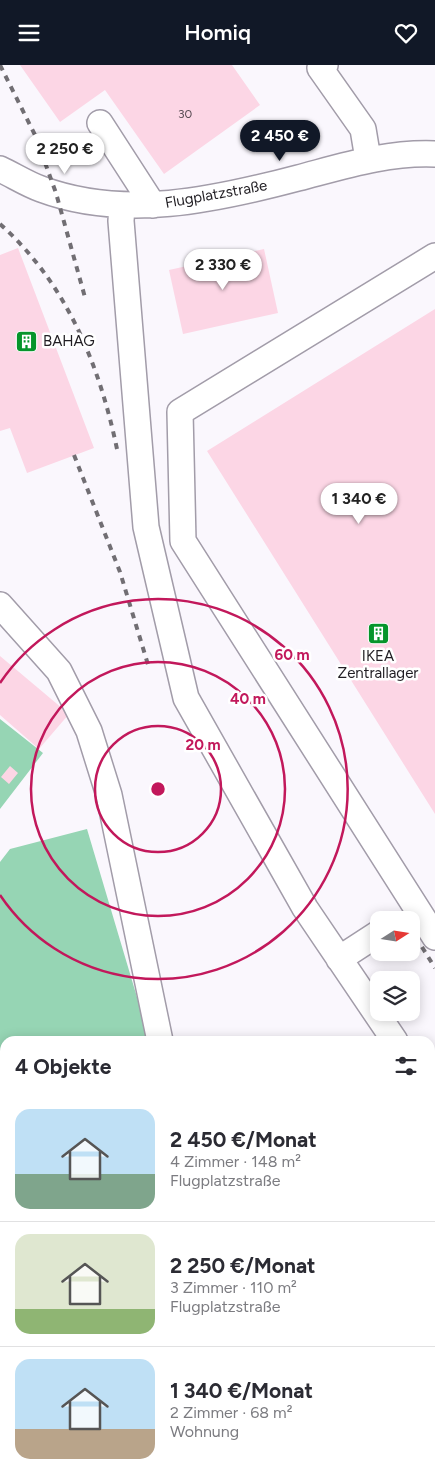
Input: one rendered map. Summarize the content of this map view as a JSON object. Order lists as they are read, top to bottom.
{
  "streets": {
    "street": ["Flugplatzstraße"]
  },
  "places": {
    "building": ["BAHAG", "IKEA Zentrallager"]
  },
  "house_numbers": ["30"],
  "north": "right",
  "page": {
    "header": "Homiq",
    "price": [
      "2 450 €",
      "2 250 €",
      "2 330 €",
      "1 340 €"
    ],
    "heading": "4 Objekte",
    "list": [
      {
        "name": "2 450 €/Monat",
        "note": "4 Zimmer · 148 m² · Flugplatzstraße"
      },
      {
        "name": "2 250 €/Monat",
        "note": "3 Zimmer · 110 m² · Flugplatzstraße"
      },
      {
        "name": "1 340 €/Monat",
        "note": "2 Zimmer · 68 m² · Wohnung"
      }
    ]
  },
  "rings": ["60 m", "40 m", "20 m"]
}
